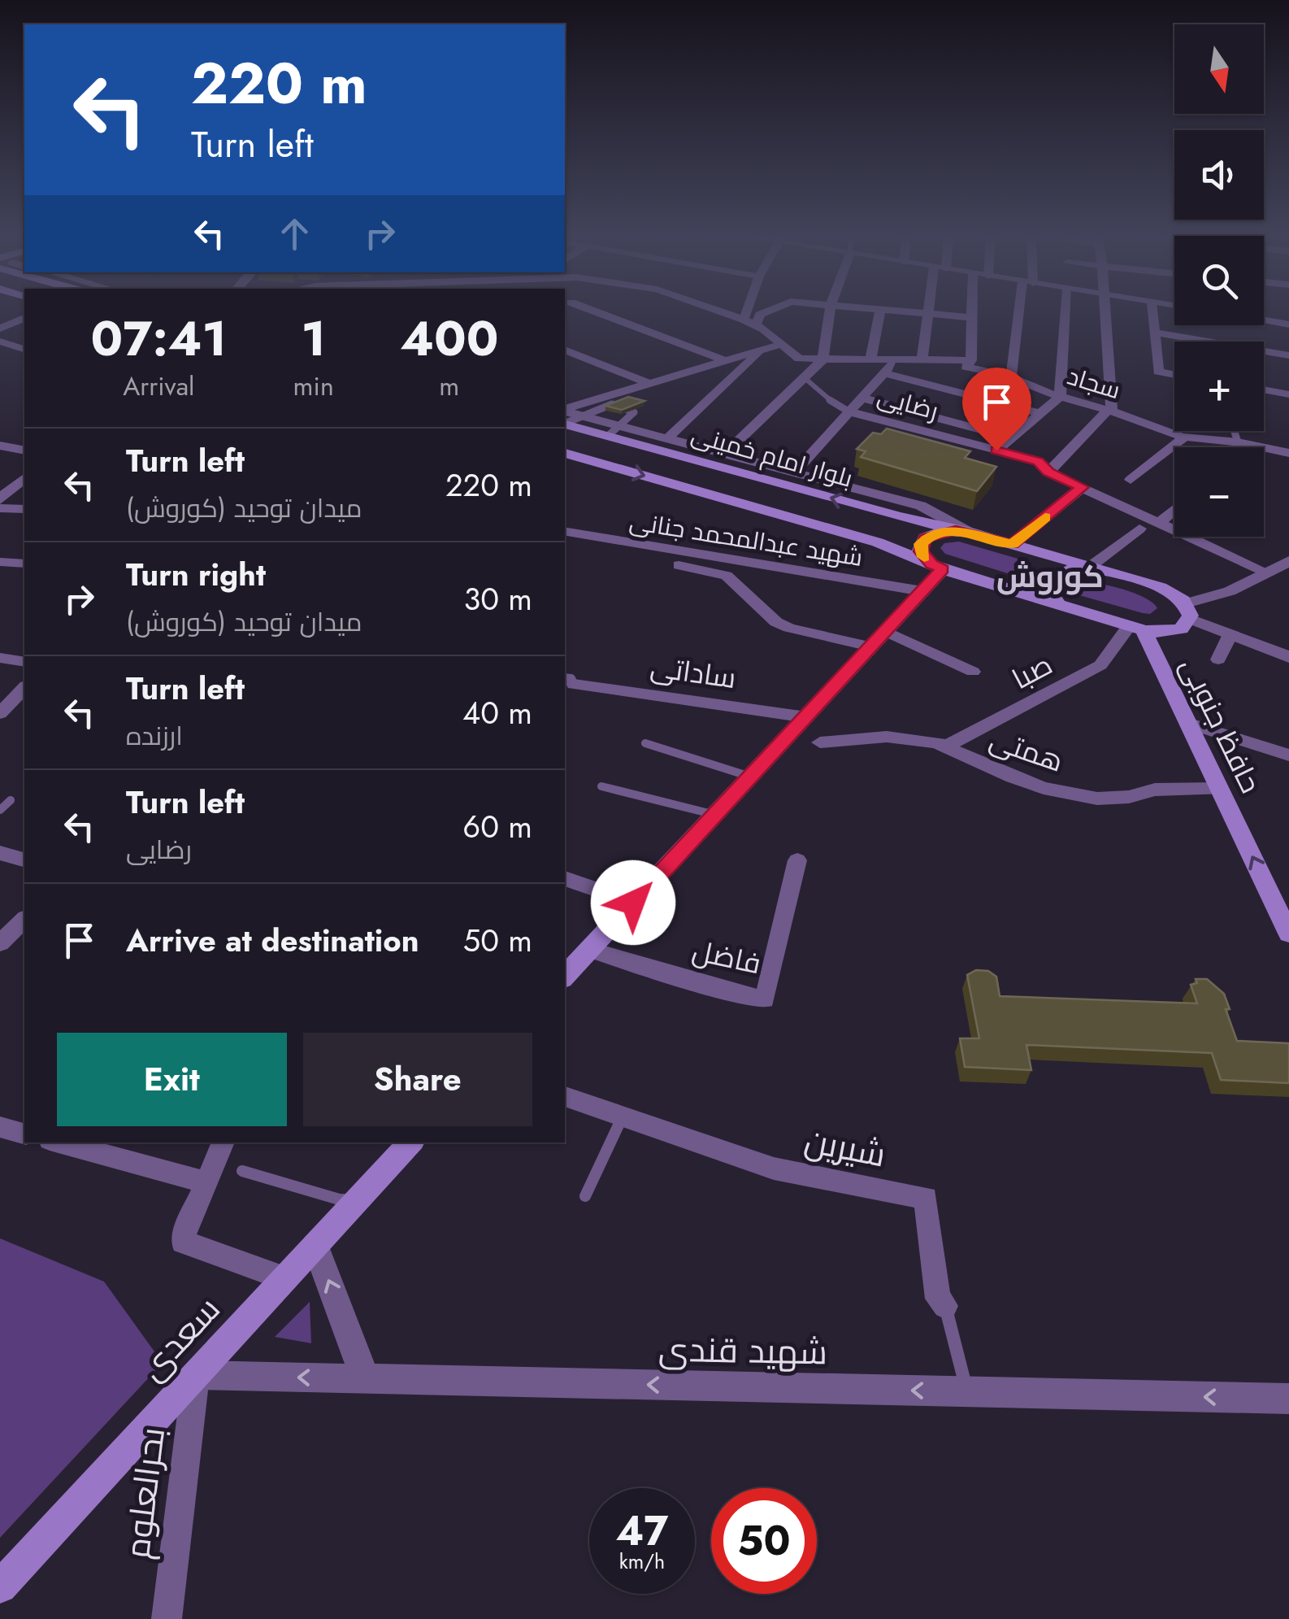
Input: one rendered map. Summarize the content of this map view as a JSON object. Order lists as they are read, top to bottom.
{
  "streets": {
    "main road": ["بلوار امام خمینی", "حافظ جنوبی", "سعدی"],
    "street": [
      "سجاد",
      "رضایی",
      "شهید عبدالمحمد جنانی",
      "صبا",
      "ساداتی",
      "همتی",
      "فاضل",
      "شیرین",
      "شهید قندی",
      "بحرالعلوم"
    ]
  },
  "crossings": [
    ["بلوار امام خمینی", "صبا"],
    ["بلوار امام خمینی", "حافظ جنوبی"],
    ["صبا", "حافظ جنوبی"],
    ["صبا", "همتی"],
    ["حافظ جنوبی", "همتی"],
    ["شیرین", "شهید قندی"],
    ["سعدی", "شهید قندی"],
    ["سعدی", "بحرالعلوم"],
    ["شهید قندی", "بحرالعلوم"]
  ],
  "one_way": ["حافظ جنوبی", "شهید قندی"],
  "districts": ["کوروش"],
  "north": "bottom",
  "page": {
    "map_buttons": ["+", "−"],
    "turn": ["220 m", "Turn left"],
    "eta": [
      "07:41",
      "Arrival",
      "1",
      "min",
      "400",
      "m"
    ],
    "list": [
      {
        "name": "Turn left",
        "note": "میدان توحید (کوروش)",
        "value": "220 m"
      },
      {
        "name": "Turn right",
        "note": "میدان توحید (کوروش)",
        "value": "30 m"
      },
      {
        "name": "Turn left",
        "note": "ارزنده",
        "value": "40 m"
      },
      {
        "name": "Turn left",
        "note": "رضایی",
        "value": "60 m"
      },
      {
        "name": "Arrive at destination",
        "value": "50 m"
      }
    ],
    "buttons": ["Exit", "Share"],
    "speed": "47 km/h",
    "limit": "50"
  }
}
